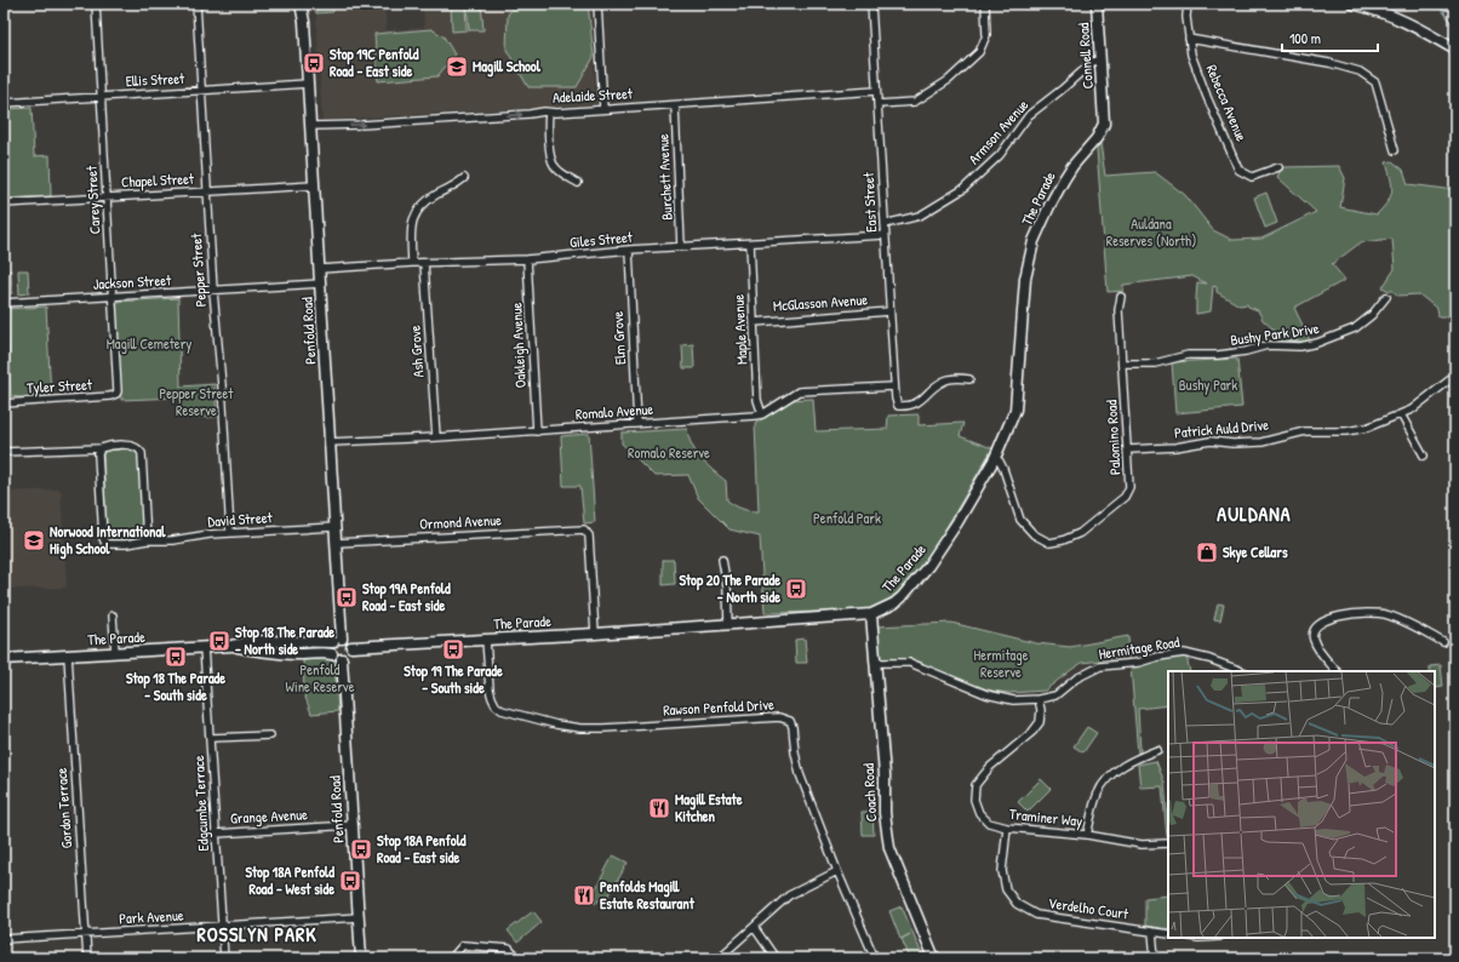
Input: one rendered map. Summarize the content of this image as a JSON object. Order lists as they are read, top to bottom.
{
  "streets": {
    "main road": [
      "Connell Road",
      "The Parade",
      "Penfold Road",
      "Coach Road"
    ],
    "street": [
      "Ellis Street",
      "Adelaide Street",
      "Rebecca Avenue",
      "Armson Avenue",
      "Burchett Avenue",
      "Chapel Street",
      "Carey Street",
      "East Street",
      "Giles Street",
      "Pepper Street",
      "Jackson Street",
      "McGlasson Avenue",
      "Maple Avenue",
      "Bushy Park Drive",
      "Elm Grove",
      "Oakleigh Avenue",
      "Ash Grove",
      "Tyler Street",
      "Romalo Avenue",
      "Patrick Auld Drive",
      "Palomino Road",
      "David Street",
      "Ormond Avenue",
      "Hermitage Road",
      "Rawson Penfold Drive",
      "Edgcumbe Terrace",
      "Gordon Terrace",
      "Grange Avenue",
      "Traminer Way",
      "Verdelho Court",
      "Park Avenue"
    ]
  },
  "crossings": [
    ["Connell Road", "Armson Avenue"],
    ["Connell Road", "The Parade"],
    ["Ellis Street", "Carey Street"],
    ["Ellis Street", "Pepper Street"],
    ["Ellis Street", "Penfold Road"],
    ["Adelaide Street", "Burchett Avenue"],
    ["Adelaide Street", "East Street"],
    ["Adelaide Street", "Penfold Road"],
    ["Armson Avenue", "East Street"],
    ["Burchett Avenue", "Giles Street"],
    ["Chapel Street", "Carey Street"],
    ["Chapel Street", "Pepper Street"],
    ["Chapel Street", "Penfold Road"],
    ["The Parade", "Penfold Road"],
    ["The Parade", "Palomino Road"],
    ["The Parade", "Ormond Avenue"],
    ["The Parade", "Rawson Penfold Drive"],
    ["The Parade", "Coach Road"],
    ["The Parade", "Edgcumbe Terrace"],
    ["The Parade", "Gordon Terrace"],
    ["Carey Street", "Jackson Street"],
    ["Carey Street", "Tyler Street"],
    ["East Street", "Giles Street"],
    ["East Street", "McGlasson Avenue"],
    ["East Street", "Romalo Avenue"],
    ["Giles Street", "Maple Avenue"],
    ["Giles Street", "Penfold Road"],
    ["Giles Street", "Elm Grove"],
    ["Giles Street", "Oakleigh Avenue"],
    ["Giles Street", "Ash Grove"],
    ["Pepper Street", "Jackson Street"],
    ["Pepper Street", "David Street"],
    ["Jackson Street", "Penfold Road"],
    ["McGlasson Avenue", "Maple Avenue"],
    ["Maple Avenue", "Romalo Avenue"],
    ["Penfold Road", "Romalo Avenue"],
    ["Penfold Road", "David Street"],
    ["Penfold Road", "Ormond Avenue"],
    ["Penfold Road", "Grange Avenue"],
    ["Penfold Road", "Park Avenue"],
    ["Bushy Park Drive", "Palomino Road"],
    ["Elm Grove", "Romalo Avenue"],
    ["Oakleigh Avenue", "Romalo Avenue"],
    ["Ash Grove", "Romalo Avenue"],
    ["Patrick Auld Drive", "Palomino Road"],
    ["Hermitage Road", "Coach Road"],
    ["Hermitage Road", "Traminer Way"],
    ["Edgcumbe Terrace", "Grange Avenue"],
    ["Edgcumbe Terrace", "Park Avenue"],
    ["Gordon Terrace", "Park Avenue"],
    ["Traminer Way", "Verdelho Court"]
  ],
  "one_way": ["Adelaide Street"],
  "districts": ["AULDANA", "ROSSLYN PARK"],
  "parks": [
    "Auldana Reserves (North)",
    "Magill Cemetery",
    "Bushy Park",
    "Pepper Street Reserve",
    "Romalo Reserve",
    "Penfold Park",
    "Hermitage Reserve",
    "Penfold Wine Reserve"
  ],
  "places": {
    "bus stop": [
      "Stop 19C Penfold Road - East side",
      "Stop 20 The Parade - North side",
      "Stop 19A Penfold Road - East side",
      "Stop 18 The Parade - North side",
      "Stop 19 The Parade - South side",
      "Stop 18 The Parade - South side",
      "Stop 18A Penfold Road - East side",
      "Stop 18A Penfold Road - West side"
    ],
    "school or university": ["Magill School", "Norwood International High School"],
    "shop": ["Skye Cellars"],
    "restaurant": ["Magill Estate Kitchen", "Penfolds Magill Estate Restaurant"]
  },
  "scale_bar": "100 m"
}
